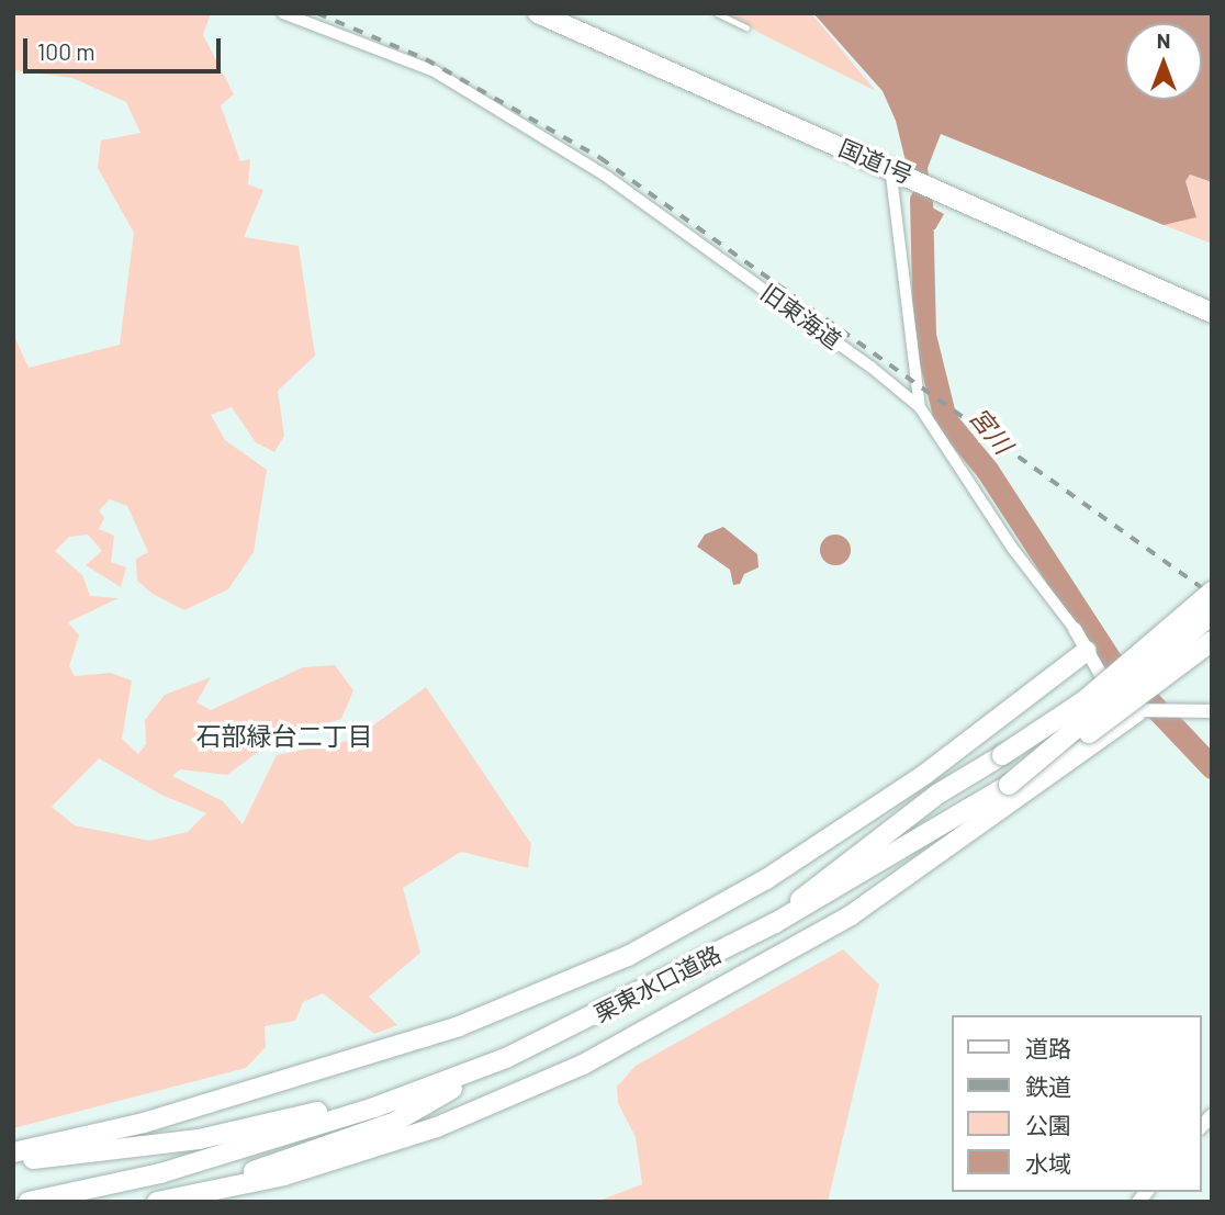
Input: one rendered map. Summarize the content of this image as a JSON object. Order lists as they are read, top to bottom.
{
  "streets": {
    "highway": ["国道1号", "栗東水口道路"],
    "street": ["旧東海道"]
  },
  "districts": ["石部緑台二丁目"],
  "water": ["宮川"],
  "legend": [
    "道路",
    "鉄道",
    "公園",
    "水域"
  ],
  "scale_bar": "100 m",
  "north": "top"
}
